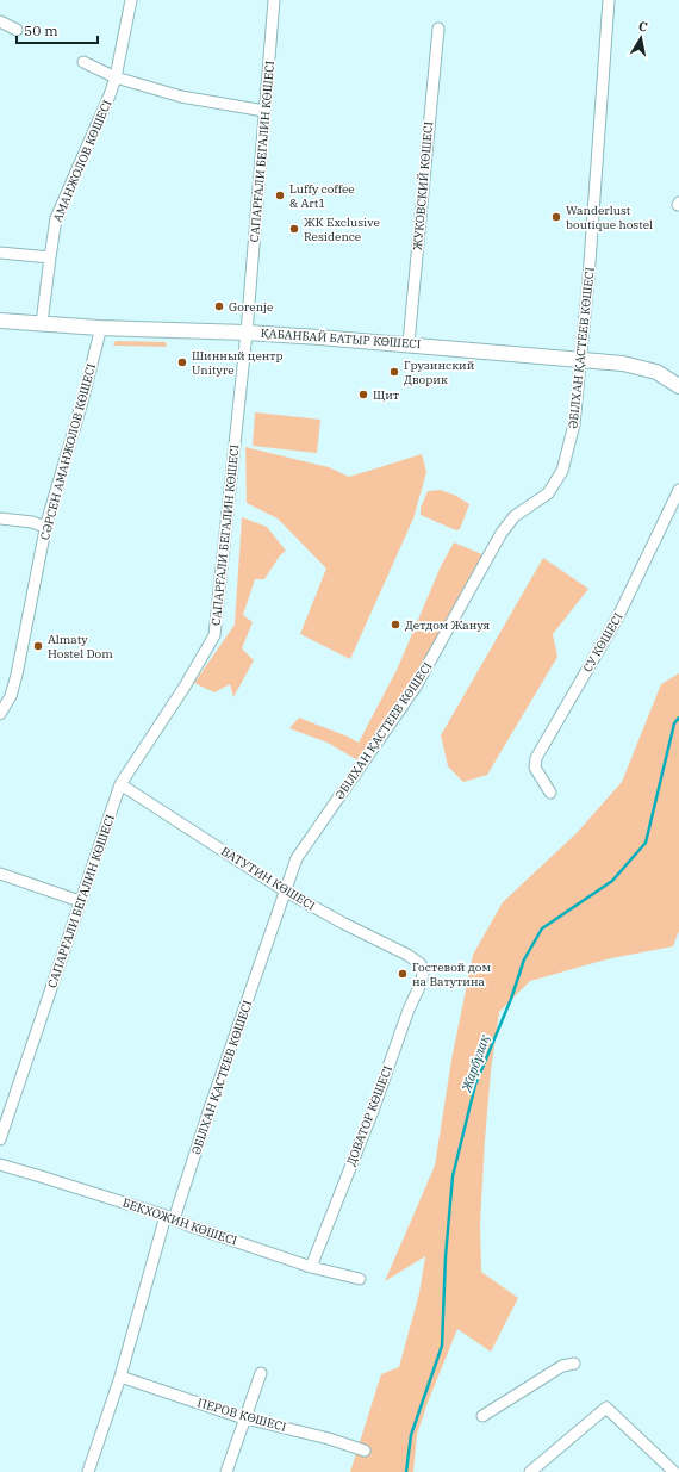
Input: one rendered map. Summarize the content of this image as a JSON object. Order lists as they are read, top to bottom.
{
  "streets": {
    "street": [
      "САПАРҒАЛИ БЕГАЛИН КӨШЕСІ",
      "АМАНЖОЛОВ КӨШЕСІ",
      "ЖУКОВСКИЙ КӨШЕСІ",
      "ҚАБАНБАЙ БАТЫР КӨШЕСІ",
      "ӘБІЛХАН ҚАСТЕЕВ КӨШЕСІ",
      "СӘРСЕН АМАНЖОЛОВ КӨШЕСІ",
      "СУ КӨШЕСІ",
      "ВАТУТИН КӨШЕСІ",
      "ДОВАТОР КӨШЕСІ",
      "БЕКХОЖИН КӨШЕСІ",
      "ПЕРОВ КӨШЕСІ"
    ]
  },
  "crossings": [
    ["САПАРҒАЛИ БЕГАЛИН КӨШЕСІ", "ҚАБАНБАЙ БАТЫР КӨШЕСІ"],
    ["САПАРҒАЛИ БЕГАЛИН КӨШЕСІ", "ВАТУТИН КӨШЕСІ"],
    ["АМАНЖОЛОВ КӨШЕСІ", "ҚАБАНБАЙ БАТЫР КӨШЕСІ"],
    ["ЖУКОВСКИЙ КӨШЕСІ", "ҚАБАНБАЙ БАТЫР КӨШЕСІ"],
    ["ҚАБАНБАЙ БАТЫР КӨШЕСІ", "ӘБІЛХАН ҚАСТЕЕВ КӨШЕСІ"],
    ["ҚАБАНБАЙ БАТЫР КӨШЕСІ", "СӘРСЕН АМАНЖОЛОВ КӨШЕСІ"],
    ["ӘБІЛХАН ҚАСТЕЕВ КӨШЕСІ", "ВАТУТИН КӨШЕСІ"],
    ["ӘБІЛХАН ҚАСТЕЕВ КӨШЕСІ", "БЕКХОЖИН КӨШЕСІ"],
    ["ӘБІЛХАН ҚАСТЕЕВ КӨШЕСІ", "ПЕРОВ КӨШЕСІ"],
    ["ВАТУТИН КӨШЕСІ", "ДОВАТОР КӨШЕСІ"],
    ["ДОВАТОР КӨШЕСІ", "БЕКХОЖИН КӨШЕСІ"]
  ],
  "water": ["Жарбұлақ"],
  "places": [
    "Luffy coffee & Art1",
    "Wanderlust boutique hostel",
    "ЖК Exclusive Residence",
    "Gorenje",
    "Шинный центр Unityre",
    "Грузинский Дворик",
    "Щит",
    "Детдом Жануя",
    "Almaty Hostel Dom",
    "Гостевой дом на Ватутина"
  ],
  "scale_bar": "50 m",
  "north": "top"
}
